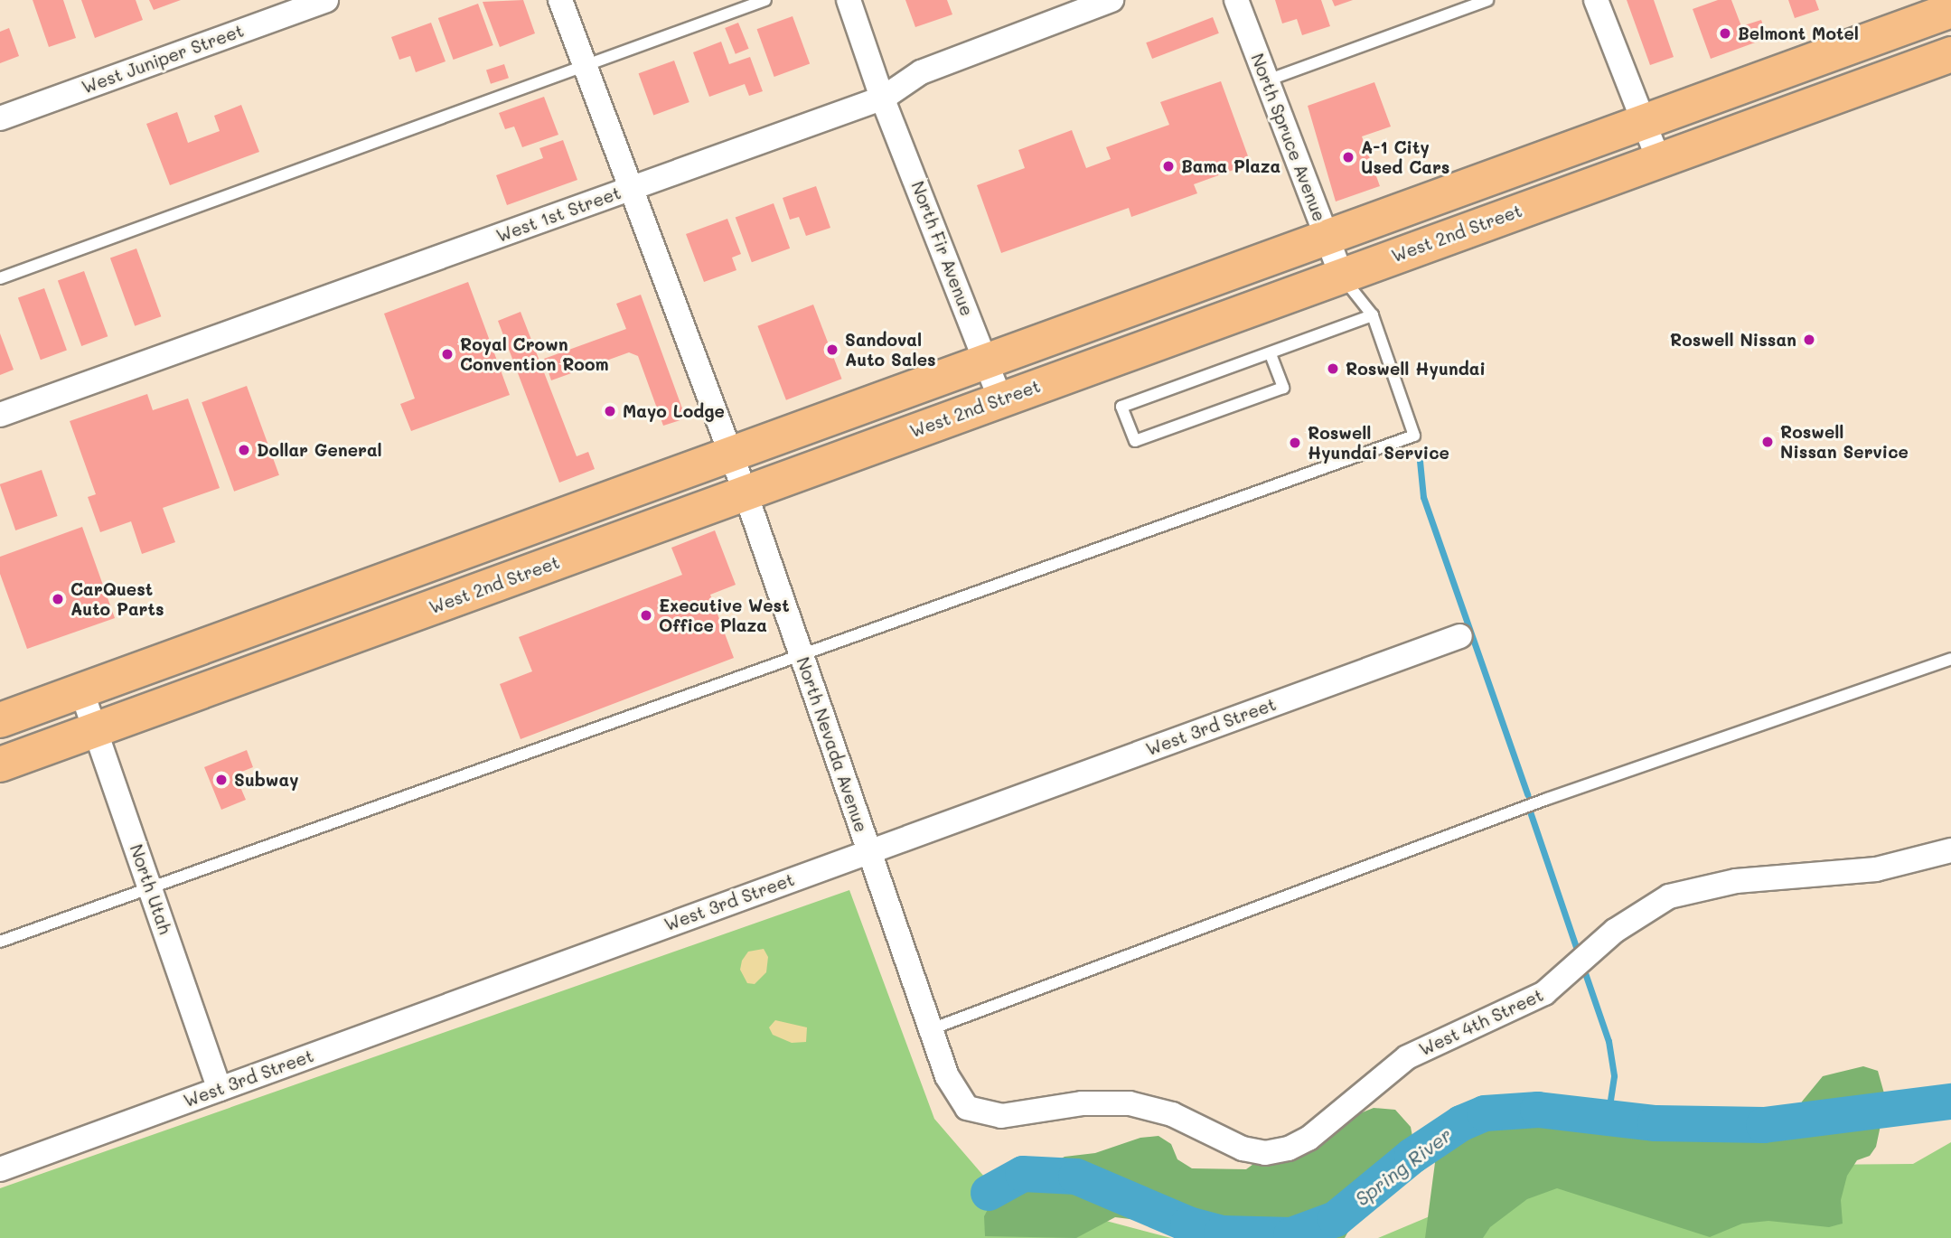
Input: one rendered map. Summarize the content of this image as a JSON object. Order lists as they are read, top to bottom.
{
  "streets": {
    "main road": ["West 2nd Street"],
    "street": [
      "West Juniper Street",
      "North Spruce Avenue",
      "West 1st Street",
      "North Fir Avenue",
      "West 3rd Street",
      "North Nevada Avenue",
      "North Utah",
      "West 4th Street"
    ]
  },
  "crossings": [
    ["North Spruce Avenue", "West 2nd Street"],
    ["West 1st Street", "North Fir Avenue"],
    ["West 1st Street", "North Nevada Avenue"],
    ["West 2nd Street", "North Fir Avenue"],
    ["West 2nd Street", "North Nevada Avenue"],
    ["West 2nd Street", "North Utah"],
    ["West 3rd Street", "North Nevada Avenue"],
    ["West 3rd Street", "North Utah"],
    ["North Nevada Avenue", "West 4th Street"]
  ],
  "water": ["Spring River"],
  "places": [
    "Belmont Motel",
    "A-1 City Used Cars",
    "Bama Plaza",
    "Roswell Nissan",
    "Sandoval Auto Sales",
    "Royal Crown Convention Room",
    "Roswell Hyundai",
    "Mayo Lodge",
    "Roswell Nissan Service",
    "Roswell Hyundai Service",
    "Dollar General",
    "CarQuest Auto Parts",
    "Executive West Office Plaza",
    "Subway"
  ]
}
